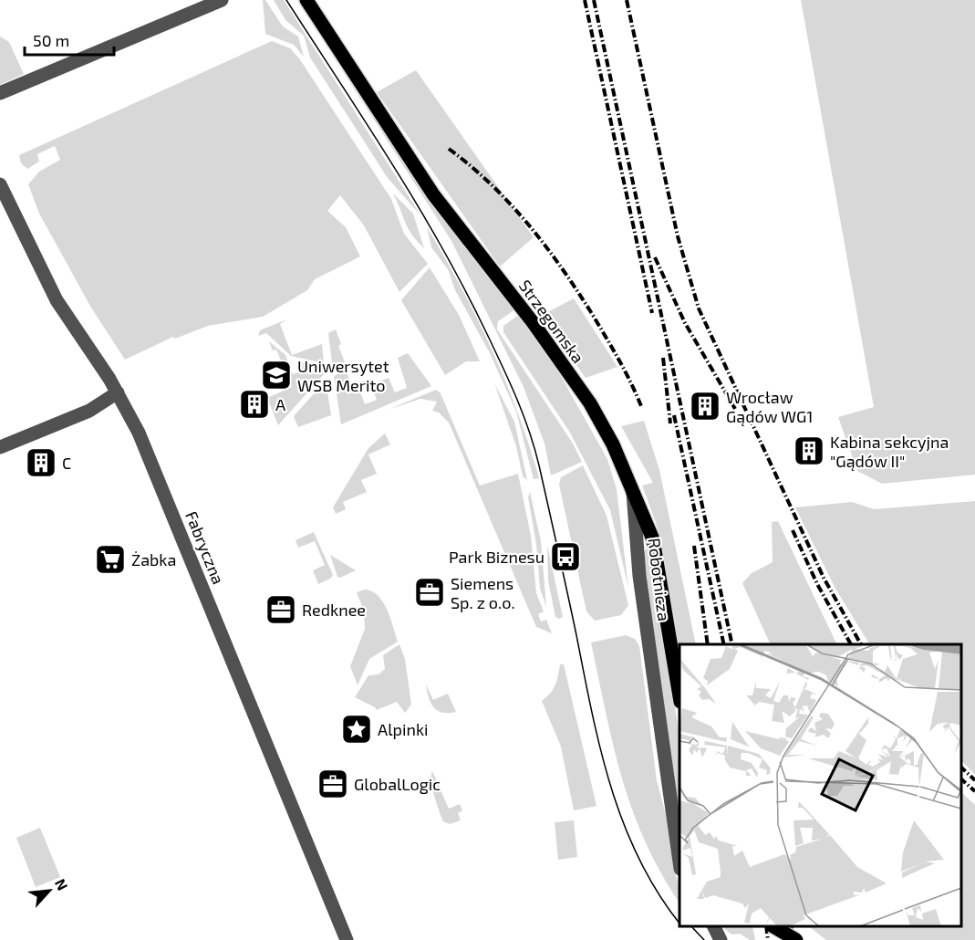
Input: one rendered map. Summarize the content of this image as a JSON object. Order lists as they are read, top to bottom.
{
  "streets": {
    "main road": ["Strzegomska"],
    "street": ["Fabryczna", "Robotnicza"]
  },
  "crossings": [
    ["Strzegomska", "Robotnicza"]
  ],
  "places": {
    "school or university": ["Uniwersytet WSB Merito"],
    "building": [
      "A",
      "Wrocław Gądów WG1",
      "Kabina sekcyjna \"Gądów II\"",
      "C"
    ],
    "bus stop": ["Park Biznesu"],
    "supermarket": ["Żabka"],
    "office": ["Siemens Sp. z o.o.", "Redknee", "GlobalLogic"],
    "place": ["Alpinki"]
  },
  "scale_bar": "50 m",
  "north": "top right"
}
